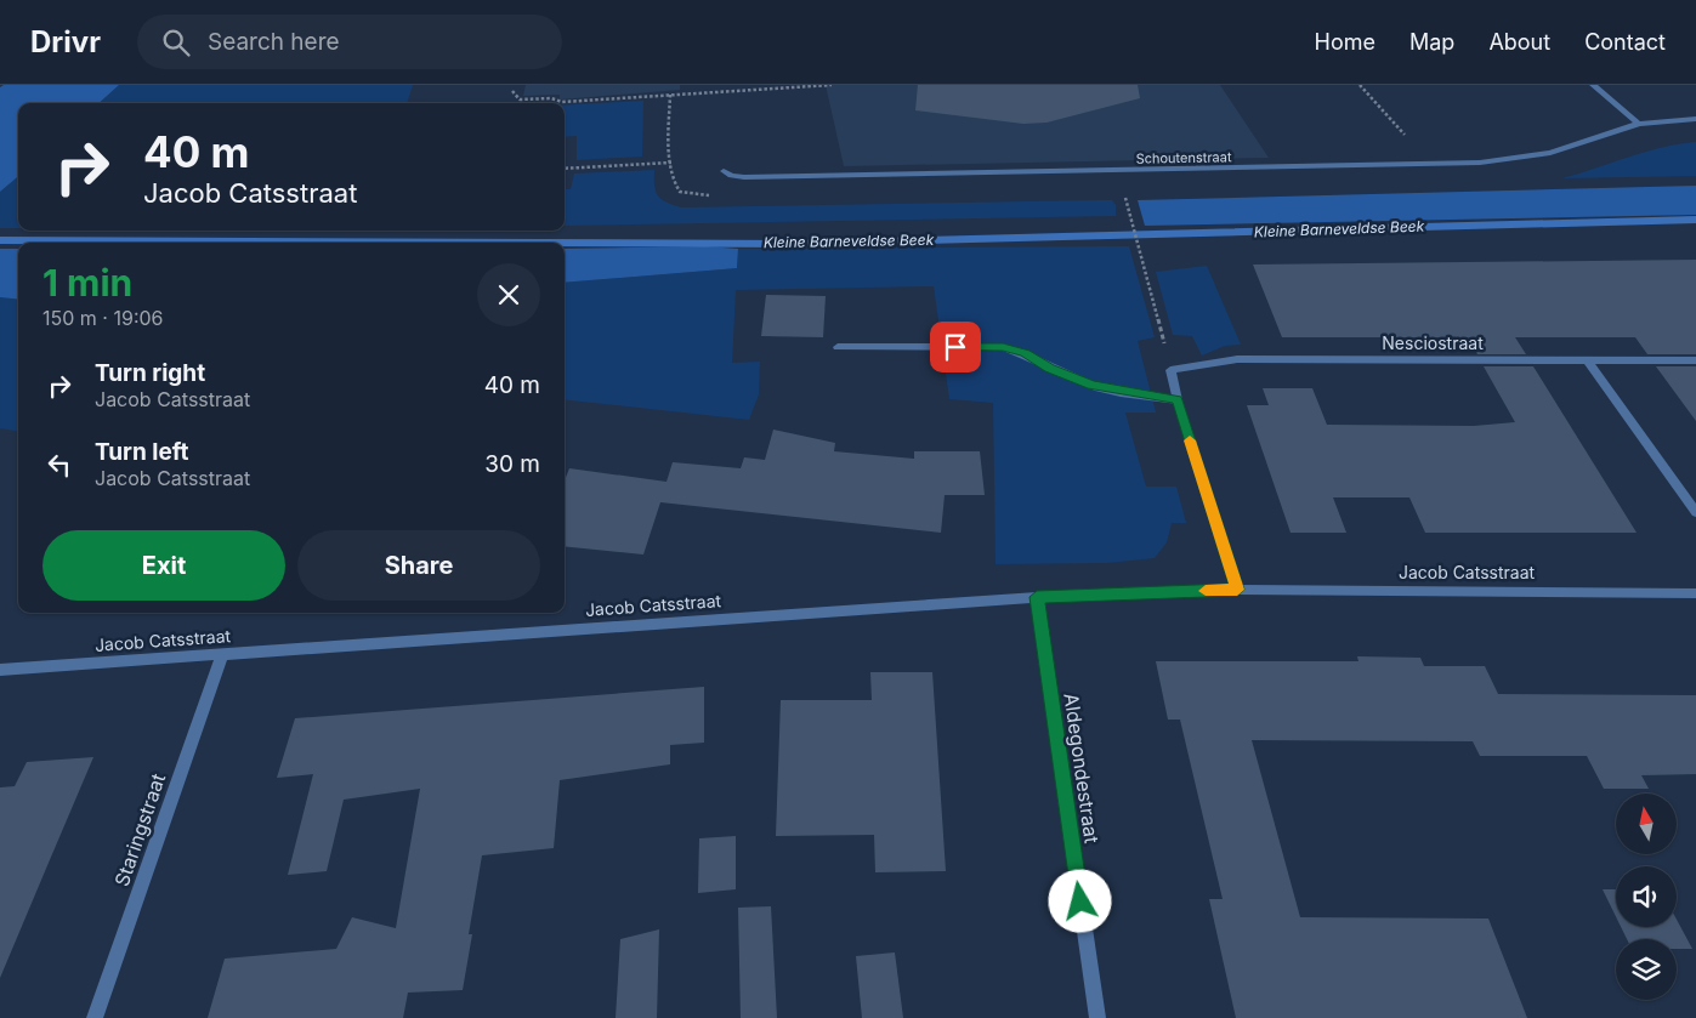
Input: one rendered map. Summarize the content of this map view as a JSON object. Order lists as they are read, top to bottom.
{
  "streets": {
    "street": [
      "Schoutenstraat",
      "Nesciostraat",
      "Jacob Catsstraat",
      "Aldegondestraat",
      "Staringstraat"
    ]
  },
  "crossings": [
    ["Jacob Catsstraat", "Aldegondestraat"],
    ["Jacob Catsstraat", "Staringstraat"]
  ],
  "water": ["Kleine Barneveldse Beek"],
  "north": "top",
  "page": {
    "header": "Drivr",
    "search": "Search here",
    "nav": [
      "Home",
      "Map",
      "About",
      "Contact"
    ],
    "turn": ["40 m", "Jacob Catsstraat"],
    "heading": ["1 min", "150 m · 19:06"],
    "list": [
      {
        "name": "Turn right",
        "note": "Jacob Catsstraat",
        "value": "40 m"
      },
      {
        "name": "Turn left",
        "note": "Jacob Catsstraat",
        "value": "30 m"
      }
    ],
    "buttons": ["Exit", "Share"]
  }
}
